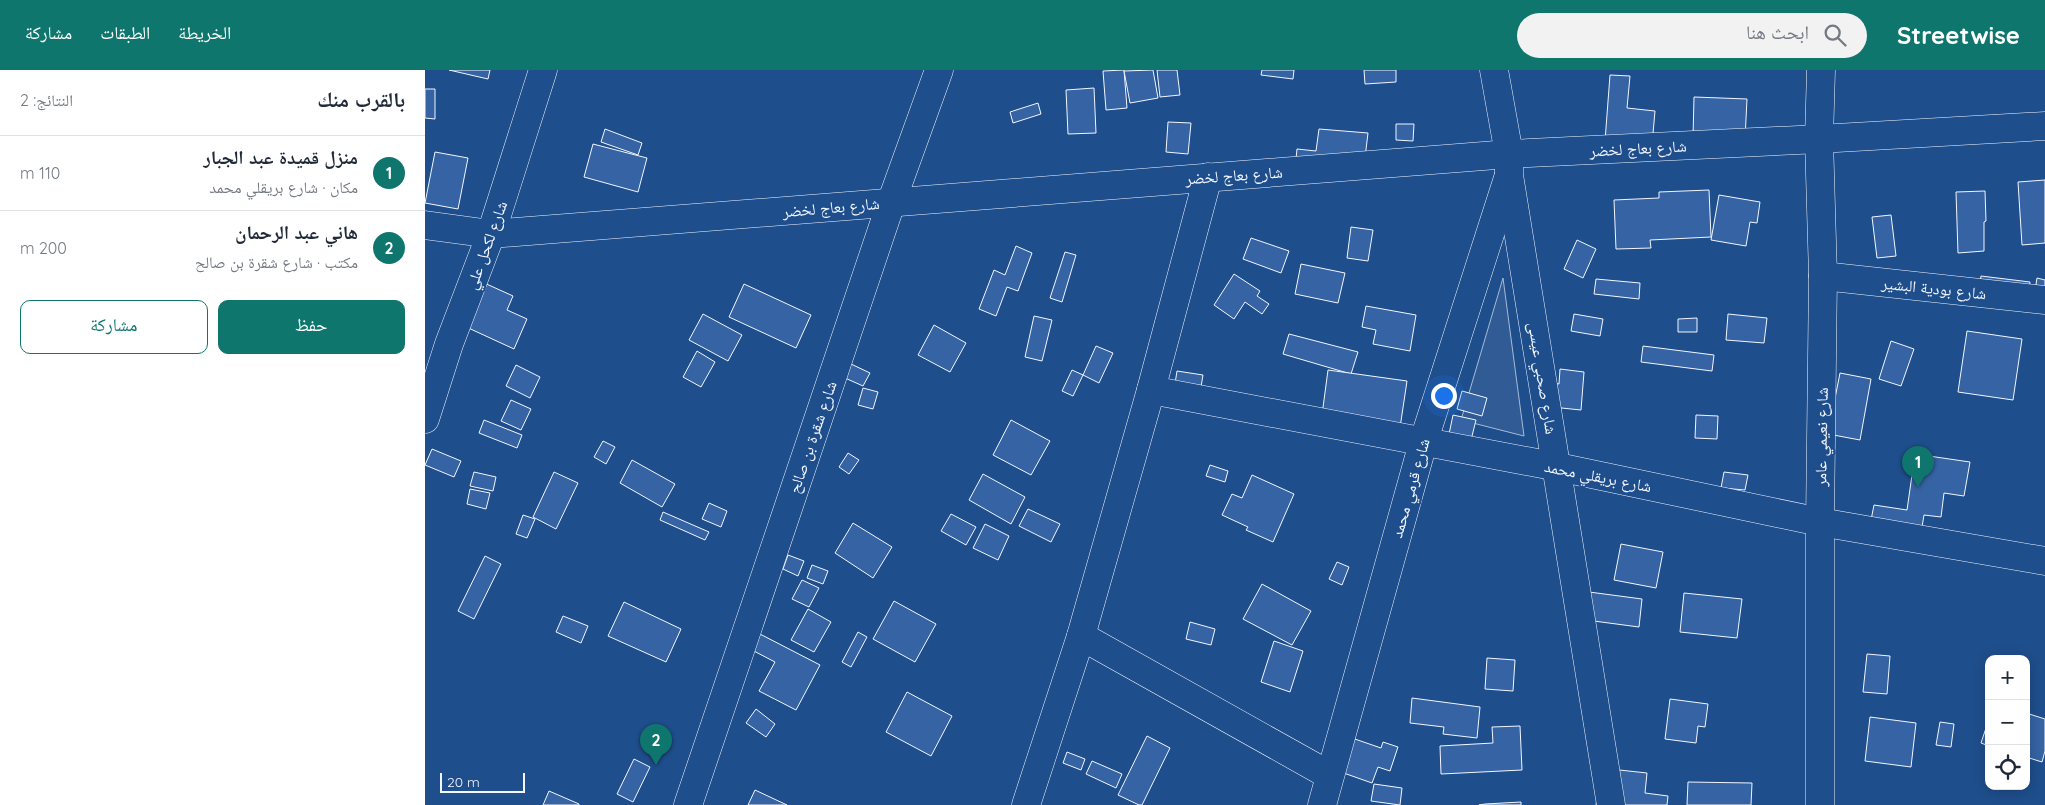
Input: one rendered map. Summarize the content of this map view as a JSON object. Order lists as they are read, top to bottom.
{
  "streets": {
    "street": [
      "شارع بعاج لخضر",
      "شارع لكحل علي",
      "شارع بودية البشير",
      "شارع صحبي عيسى",
      "شارع شقرة بن صالح",
      "شارع نعيمي عامر",
      "شارع بريقلي محمد",
      "شارع قرمي محمد"
    ]
  },
  "crossings": [
    ["شارع بعاج لخضر", "شارع لكحل علي"],
    ["شارع بعاج لخضر", "شارع صحبي عيسى"],
    ["شارع بعاج لخضر", "شارع شقرة بن صالح"],
    ["شارع بعاج لخضر", "شارع نعيمي عامر"],
    ["شارع بعاج لخضر", "شارع قرمي محمد"],
    ["شارع بودية البشير", "شارع نعيمي عامر"],
    ["شارع صحبي عيسى", "شارع بريقلي محمد"],
    ["شارع صحبي عيسى", "شارع قرمي محمد"],
    ["شارع نعيمي عامر", "شارع بريقلي محمد"],
    ["شارع بريقلي محمد", "شارع قرمي محمد"]
  ],
  "scale_bar": "20 m",
  "page": {
    "header": "Streetwise",
    "search": "ابحث هنا",
    "nav": ["الخريطة", "الطبقات", "مشاركة"],
    "heading": ["بالقرب منك", "النتائج: 2"],
    "list": [
      {
        "mark": "1",
        "name": "منزل قميدة عبد الجبار",
        "note": "مكان · شارع بريقلي محمد",
        "value": "110 m"
      },
      {
        "mark": "2",
        "name": "هاني عبد الرحمان",
        "note": "مكتب · شارع شقرة بن صالح",
        "value": "200 m"
      }
    ],
    "buttons": ["حفظ", "مشاركة"],
    "pins": ["1", "2"],
    "map_buttons": ["+", "−"],
    "scale": "20 m"
  }
}
